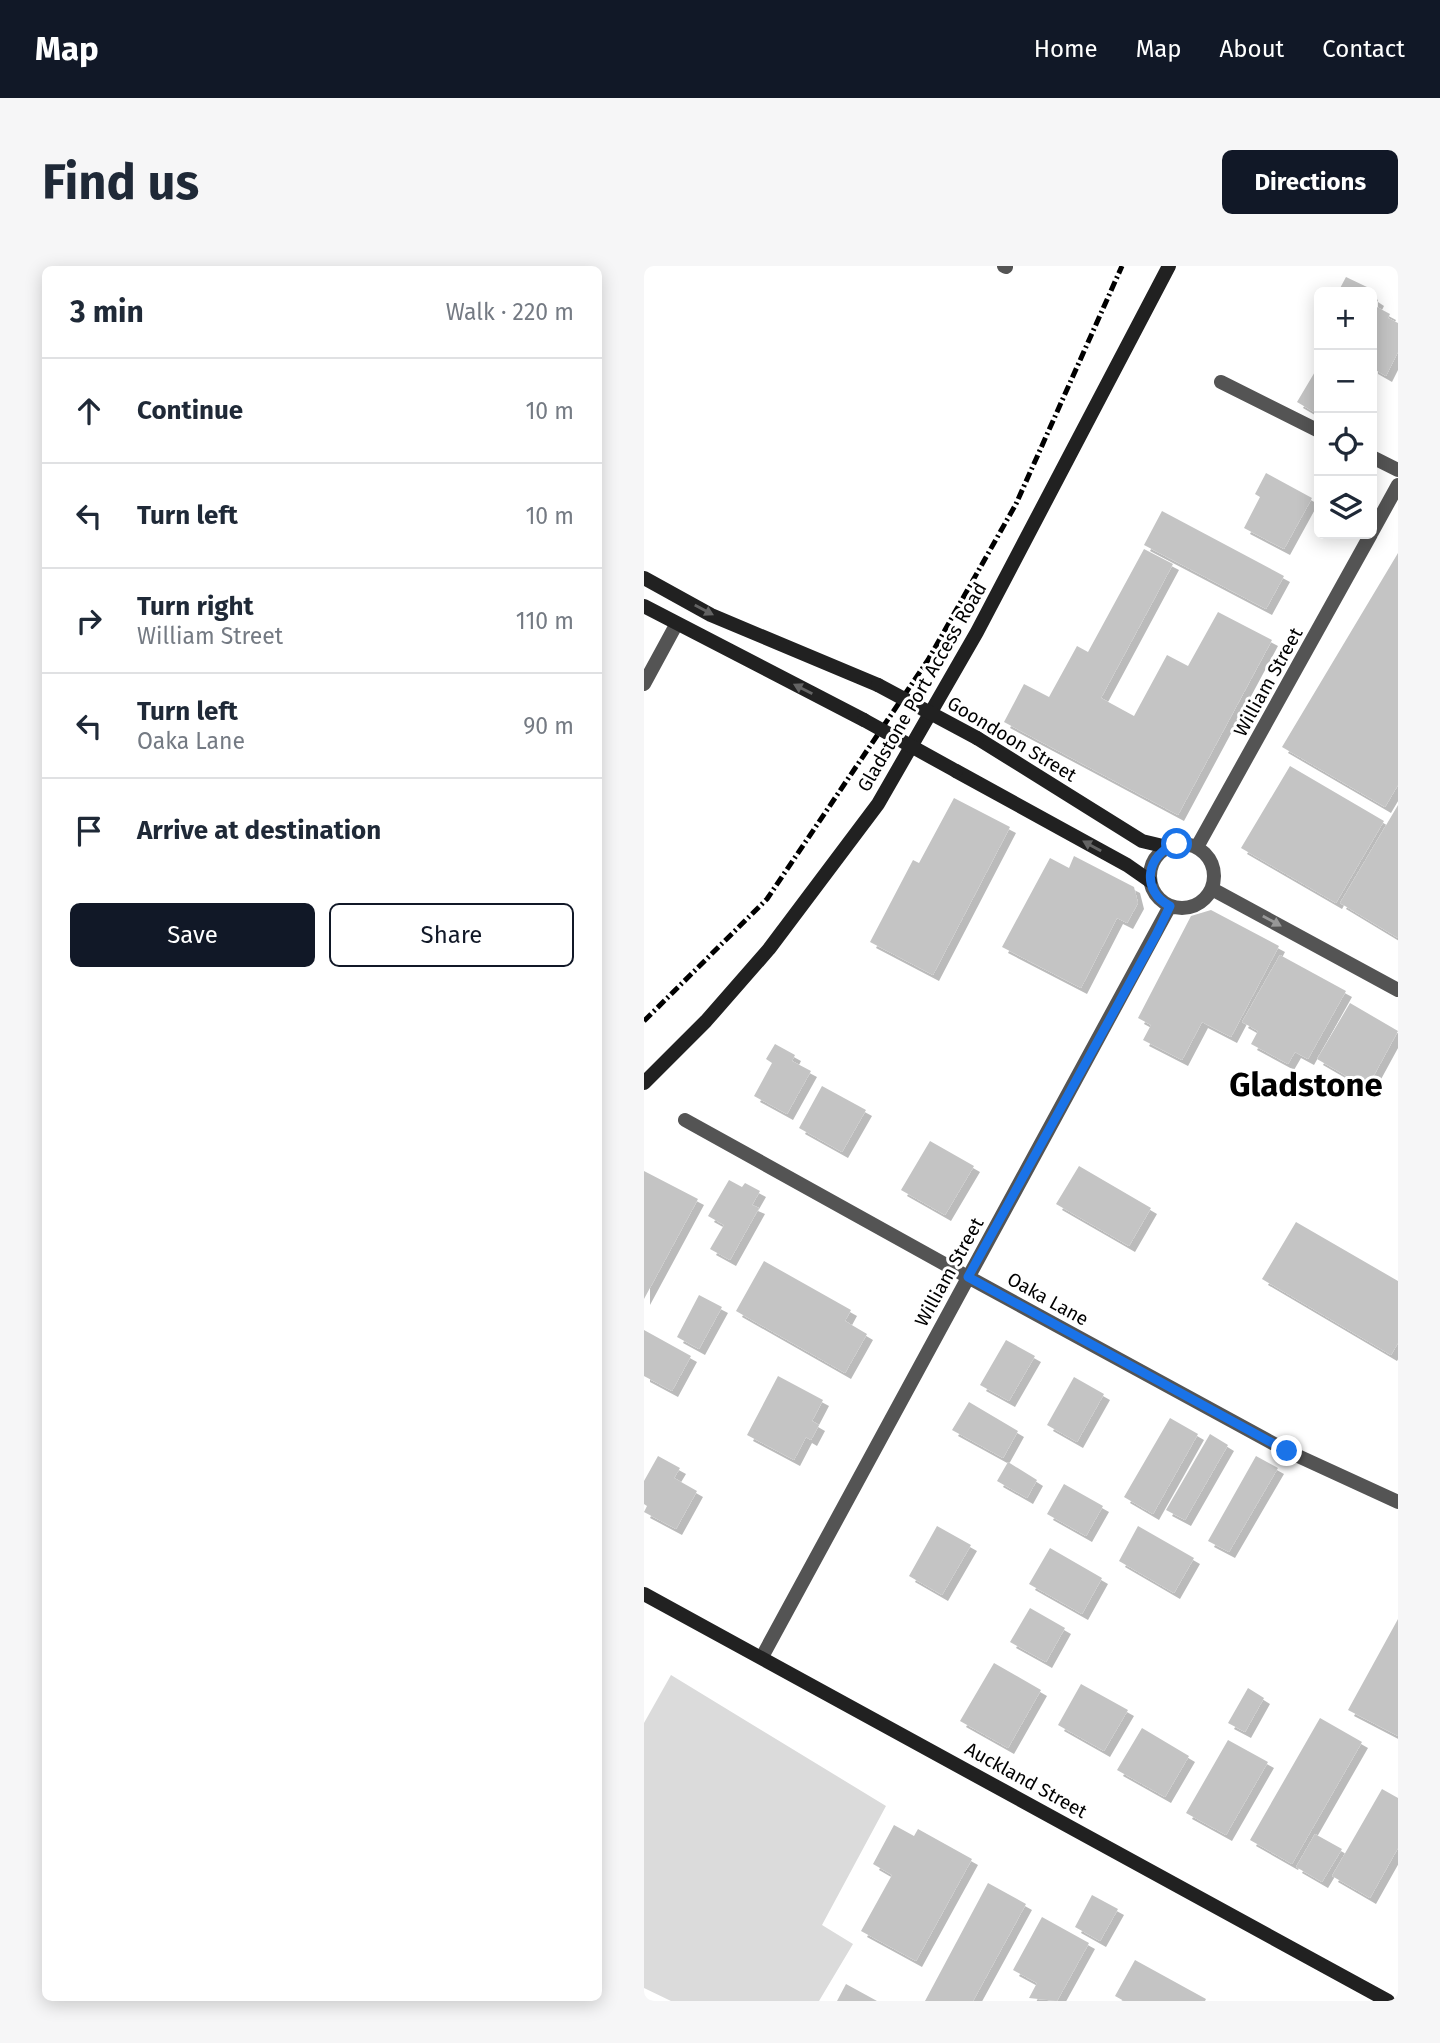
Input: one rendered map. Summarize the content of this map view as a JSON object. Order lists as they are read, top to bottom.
{
  "streets": {
    "street": [
      "William Street",
      "Gladstone Port Access Road",
      "Goondoon Street",
      "Oaka Lane",
      "Auckland Street"
    ]
  },
  "crossings": [
    ["William Street", "Goondoon Street"],
    ["William Street", "Oaka Lane"],
    ["William Street", "Auckland Street"]
  ],
  "districts": ["Gladstone"],
  "page": {
    "header": "Map",
    "nav": [
      "Home",
      "Map",
      "About",
      "Contact"
    ],
    "buttons": [
      "Directions",
      ["Save", "Share"]
    ],
    "title": "Find us",
    "heading": ["3 min", "Walk · 220 m"],
    "map_buttons": ["+", "−"],
    "list": [
      ["Continue", "10 m"],
      ["Turn left", "10 m"],
      ["Turn right", "William Street", "110 m"],
      ["Turn left", "Oaka Lane", "90 m"],
      "Arrive at destination"
    ]
  }
}
